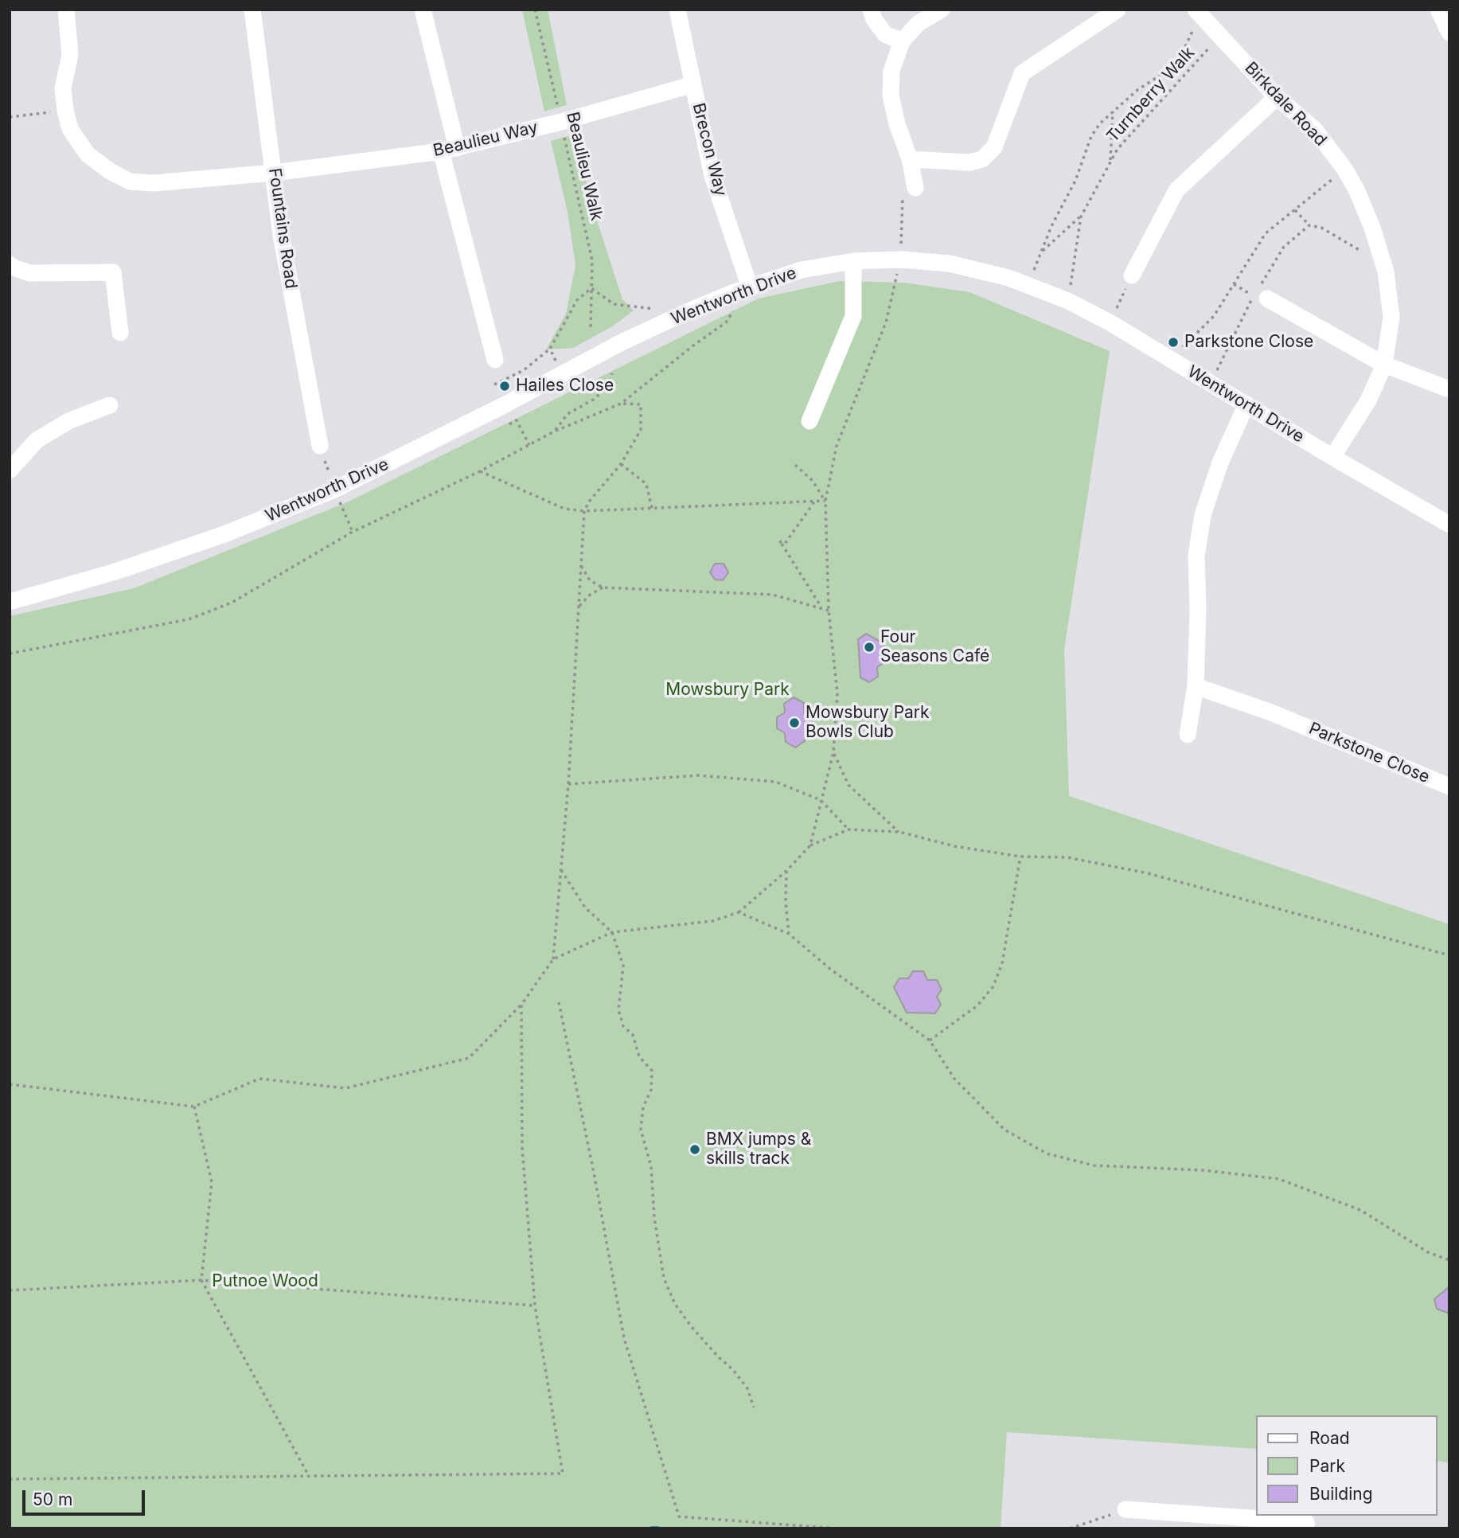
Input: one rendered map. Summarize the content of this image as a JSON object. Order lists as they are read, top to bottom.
{
  "streets": {
    "street": [
      "Birkdale Road",
      "Beaulieu Way",
      "Brecon Way",
      "Fountains Road",
      "Wentworth Drive",
      "Parkstone Close"
    ],
    "path": ["Turnberry Walk", "Beaulieu Walk"]
  },
  "crossings": [
    ["Turnberry Walk", "Birkdale Road"],
    ["Turnberry Walk", "Wentworth Drive"],
    ["Birkdale Road", "Wentworth Drive"],
    ["Beaulieu Way", "Brecon Way"],
    ["Beaulieu Way", "Beaulieu Walk"],
    ["Beaulieu Way", "Fountains Road"],
    ["Brecon Way", "Wentworth Drive"]
  ],
  "parks": ["Mowsbury Park", "Putnoe Wood"],
  "places": [
    "Parkstone Close",
    "Hailes Close",
    "Four Seasons Café",
    "Mowsbury Park Bowls Club",
    "BMX jumps & skills track"
  ],
  "legend": ["Road", "Park", "Building"],
  "scale_bar": "50 m"
}
